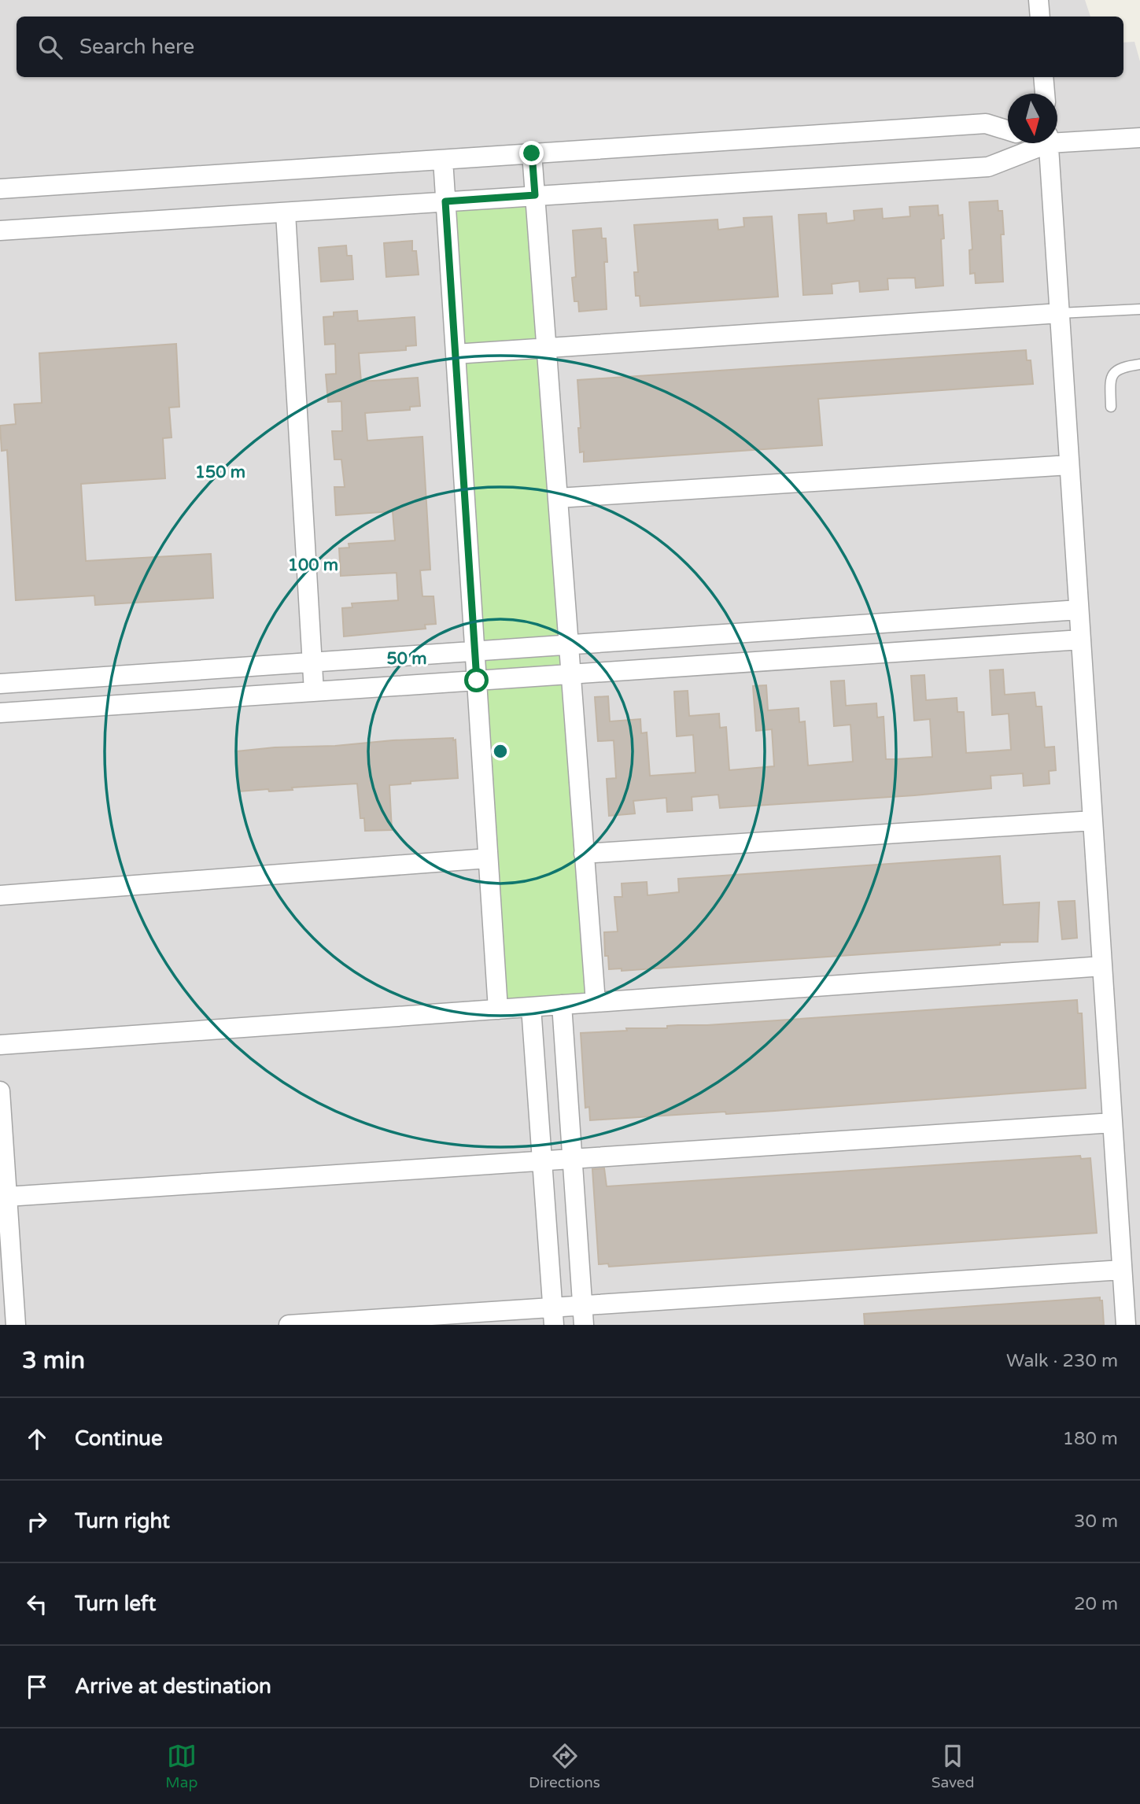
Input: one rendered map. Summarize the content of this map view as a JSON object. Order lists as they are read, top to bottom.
{
  "north": "bottom",
  "page": {
    "search": "Search here",
    "heading": ["3 min", "Walk · 230 m"],
    "list": [
      ["Continue", "180 m"],
      ["Turn right", "30 m"],
      ["Turn left", "20 m"],
      "Arrive at destination"
    ],
    "nav": ["Map", "Directions", "Saved"]
  },
  "rings": ["150 m", "100 m", "50 m"]
}
